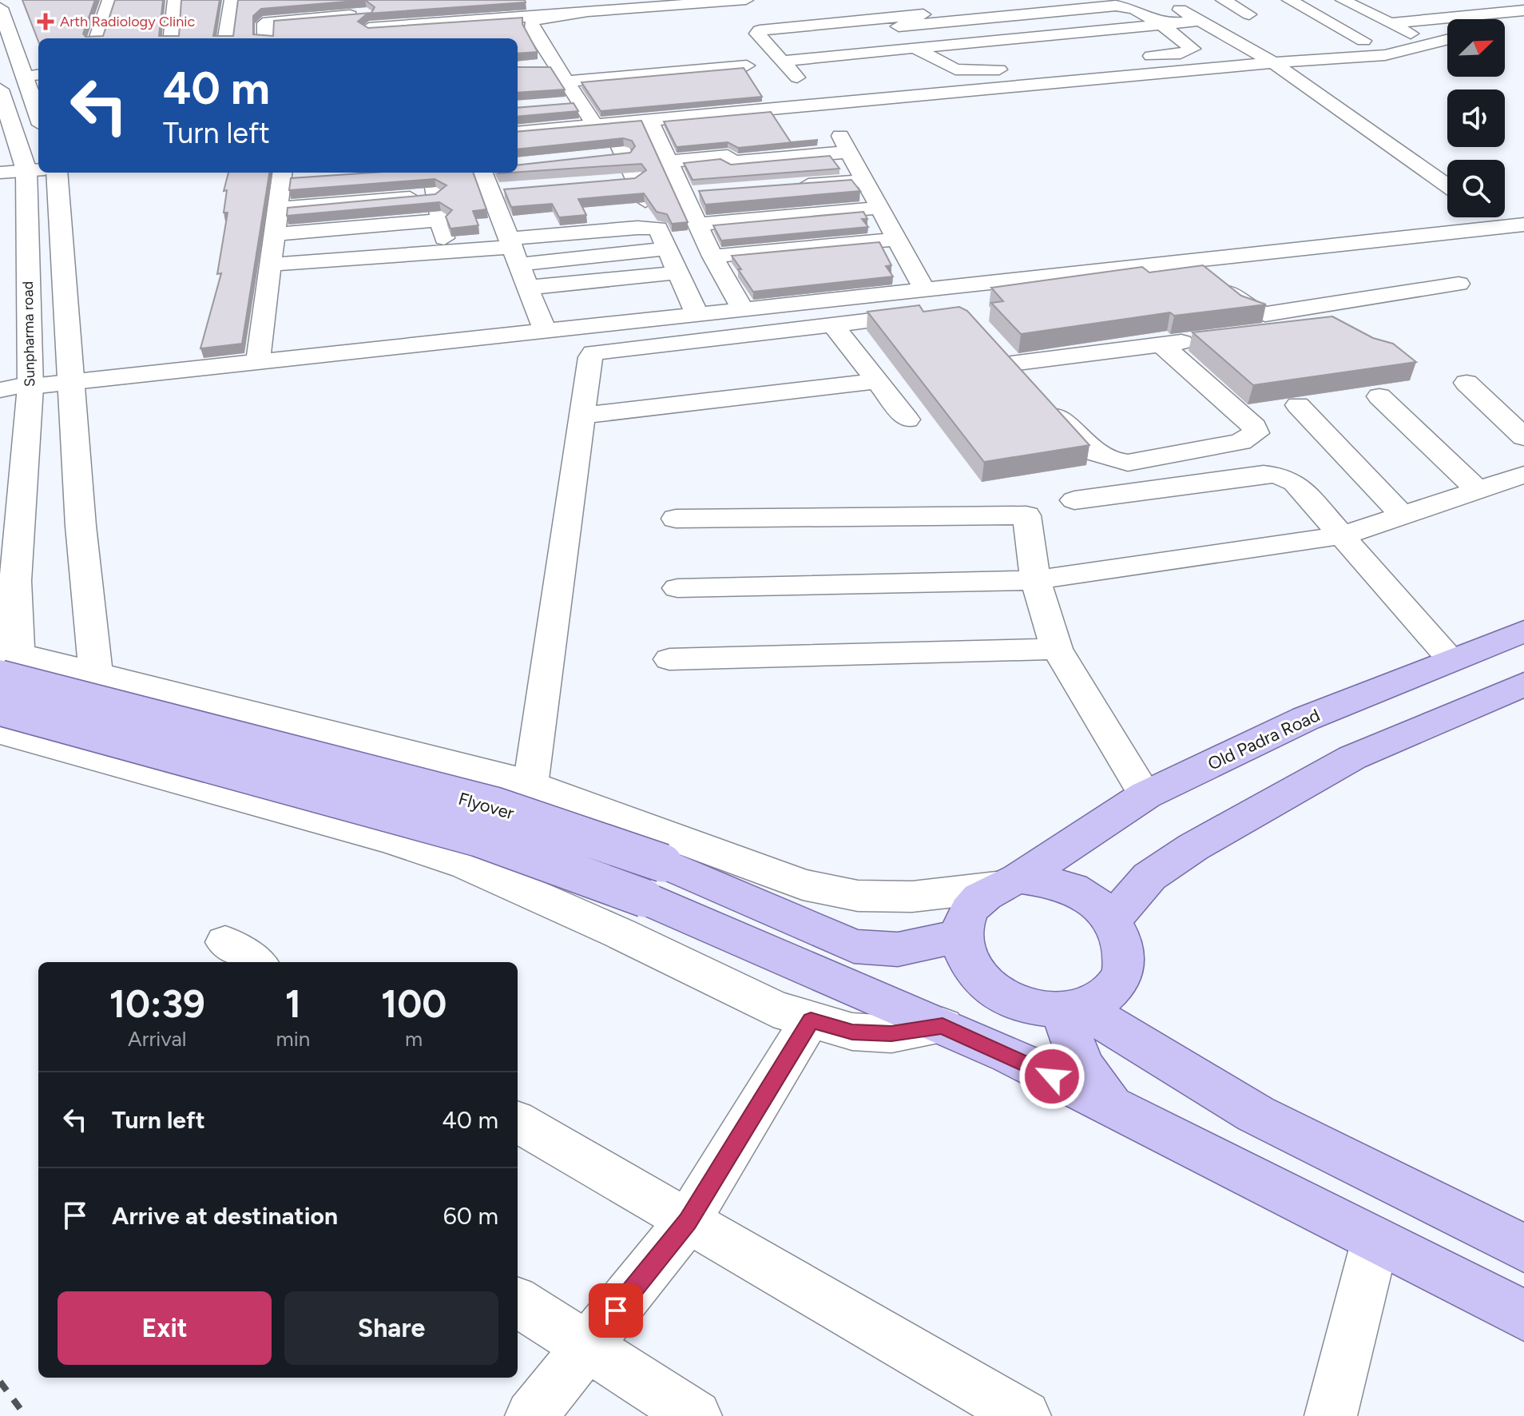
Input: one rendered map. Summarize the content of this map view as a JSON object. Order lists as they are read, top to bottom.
{
  "streets": {
    "main road": ["Old Padra Road", "Flyover"],
    "street": ["Sunpharma road"]
  },
  "crossings": [
    ["Sunpharma road", "Flyover"],
    ["Old Padra Road", "Flyover"]
  ],
  "places": {
    "health": ["Arth Radiology Clinic"]
  },
  "north": "top right",
  "page": {
    "turn": ["40 m", "Turn left"],
    "eta": [
      "10:39",
      "Arrival",
      "1",
      "min",
      "100",
      "m"
    ],
    "list": [
      {
        "name": "Turn left",
        "value": "40 m"
      },
      {
        "name": "Arrive at destination",
        "value": "60 m"
      }
    ],
    "buttons": ["Exit", "Share"]
  }
}
